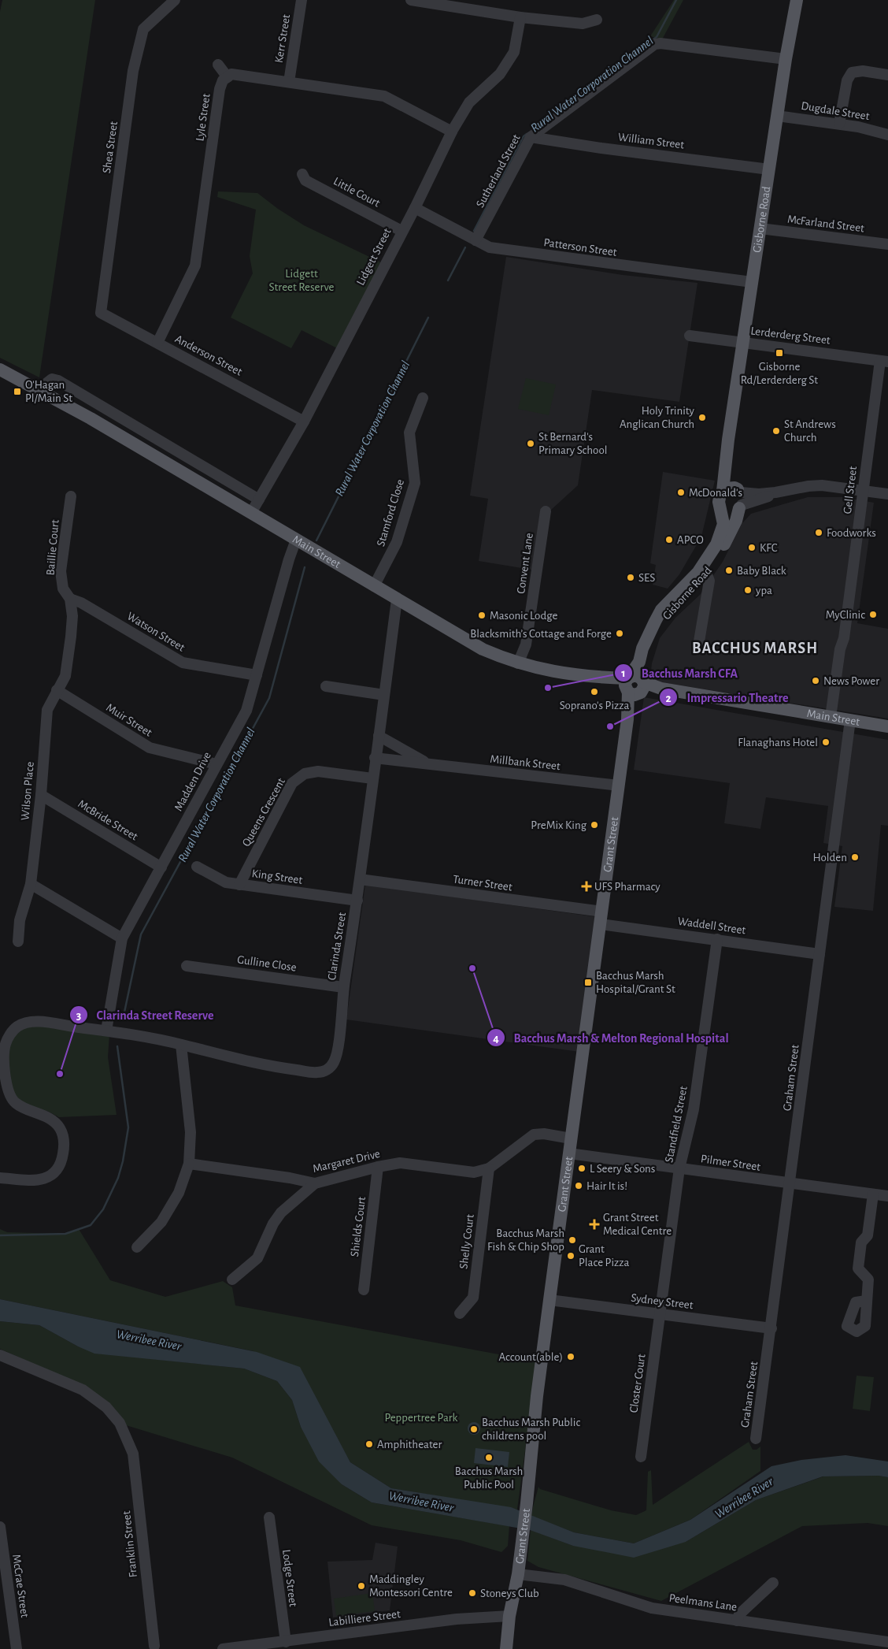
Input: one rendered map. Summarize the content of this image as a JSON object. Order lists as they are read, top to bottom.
{
  "streets": {
    "main road": ["Gisborne Road", "Main Street", "Grant Street"],
    "street": [
      "Kerr Street",
      "Dugdale Street",
      "Lyle Street",
      "William Street",
      "Shea Street",
      "Sutherland Street",
      "Little Court",
      "McFarland Street",
      "Patterson Street",
      "Lidgett Street",
      "Lerderderg Street",
      "Anderson Street",
      "Gell Street",
      "Stamford Close",
      "Baillie Court",
      "Convent Lane",
      "Watson Street",
      "Muir Street",
      "Millbank Street",
      "Madden Drive",
      "Wilson Place",
      "Queens Crescent",
      "McBride Street",
      "King Street",
      "Turner Street",
      "Waddell Street",
      "Clarinda Street",
      "Gulline Close",
      "Graham Street",
      "Standfield Street",
      "Margaret Drive",
      "Pilmer Street",
      "Shields Court",
      "Shelly Court",
      "Sydney Street",
      "Closter Court",
      "Franklin Street",
      "Lodge Street",
      "McCrae Street",
      "Peelmans Lane",
      "Labilliere Street"
    ]
  },
  "crossings": [
    ["Dugdale Street", "Gisborne Road"],
    ["Lyle Street", "Anderson Street"],
    ["William Street", "Sutherland Street"],
    ["William Street", "Gisborne Road"],
    ["Shea Street", "Anderson Street"],
    ["Sutherland Street", "Gisborne Road"],
    ["Sutherland Street", "Patterson Street"],
    ["Little Court", "Lidgett Street"],
    ["Gisborne Road", "McFarland Street"],
    ["Gisborne Road", "Patterson Street"],
    ["Gisborne Road", "Lerderderg Street"],
    ["Gisborne Road", "Main Street"],
    ["Gisborne Road", "Grant Street"],
    ["Patterson Street", "Lidgett Street"],
    ["Lidgett Street", "Anderson Street"],
    ["Lidgett Street", "Main Street"],
    ["Lerderderg Street", "Gell Street"],
    ["Gell Street", "Main Street"],
    ["Stamford Close", "Main Street"],
    ["Baillie Court", "Watson Street"],
    ["Baillie Court", "Wilson Place"],
    ["Main Street", "Convent Lane"],
    ["Main Street", "Madden Drive"],
    ["Main Street", "Grant Street"],
    ["Main Street", "Clarinda Street"],
    ["Main Street", "Graham Street"],
    ["Watson Street", "Madden Drive"],
    ["Watson Street", "Wilson Place"],
    ["Muir Street", "Madden Drive"],
    ["Muir Street", "Wilson Place"],
    ["Millbank Street", "Grant Street"],
    ["Millbank Street", "Clarinda Street"],
    ["Madden Drive", "McBride Street"],
    ["Madden Drive", "Clarinda Street"],
    ["Wilson Place", "McBride Street"],
    ["Queens Crescent", "King Street"],
    ["Queens Crescent", "Clarinda Street"],
    ["Grant Street", "Turner Street"],
    ["Grant Street", "Waddell Street"],
    ["Grant Street", "Margaret Drive"],
    ["Grant Street", "Pilmer Street"],
    ["Grant Street", "Sydney Street"],
    ["Grant Street", "Peelmans Lane"],
    ["Grant Street", "Labilliere Street"],
    ["King Street", "Clarinda Street"],
    ["Turner Street", "Waddell Street"],
    ["Turner Street", "Clarinda Street"],
    ["Waddell Street", "Graham Street"],
    ["Waddell Street", "Standfield Street"],
    ["Clarinda Street", "Gulline Close"],
    ["Graham Street", "Pilmer Street"],
    ["Graham Street", "Sydney Street"],
    ["Standfield Street", "Pilmer Street"],
    ["Standfield Street", "Sydney Street"],
    ["Standfield Street", "Closter Court"],
    ["Margaret Drive", "Shields Court"],
    ["Margaret Drive", "Shelly Court"],
    ["Sydney Street", "Closter Court"],
    ["Lodge Street", "Labilliere Street"]
  ],
  "districts": ["BACCHUS MARSH"],
  "water": ["Rural Water Corporation Channel", "Werribee River"],
  "parks": ["Lidgett Street Reserve", "Peppertree Park"],
  "places": {
    "transit": ["Gisborne Rd/Lerderderg St", "O'Hagan Pl/Main St", "Bacchus Marsh Hospital/Grant St"],
    "other": [
      "Holy Trinity Anglican Church",
      "St Andrews Church",
      "St Bernard's Primary School",
      "McDonald's",
      "Foodworks",
      "APCO",
      "KFC",
      "Baby Black",
      "SES",
      "ypa",
      "MyClinic",
      "Masonic Lodge",
      "Blacksmith’s Cottage and Forge",
      "News Power",
      "Bacchus Marsh CFA",
      "Soprano's Pizza",
      "Impressario Theatre",
      "Flanaghans Hotel",
      "PreMix King",
      "Holden",
      "Bacchus Marsh & Melton Regional Hospital",
      "Clarinda Street Reserve",
      "L Seery & Sons",
      "Hair It is!",
      "Bacchus Marsh Fish & Chip Shop",
      "Grant Place Pizza",
      "Account(able)",
      "Bacchus Marsh Public childrens pool",
      "Amphitheater",
      "Bacchus Marsh Public Pool",
      "Maddingley Montessori Centre",
      "Stoneys Club"
    ],
    "health": ["UFS Pharmacy", "Grant Street Medical Centre"]
  }
}
